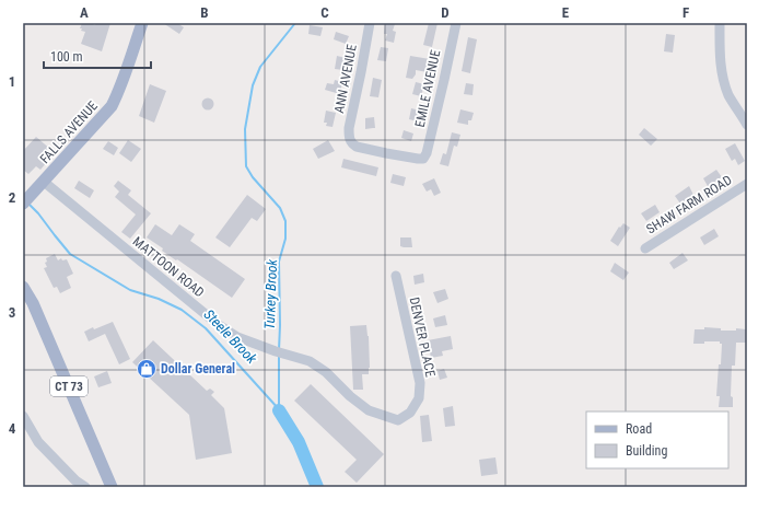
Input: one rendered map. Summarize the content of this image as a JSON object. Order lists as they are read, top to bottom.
{
  "streets": {
    "main road": ["FALLS AVENUE", "CT 73"],
    "street": [
      "ANN AVENUE",
      "EMILE AVENUE",
      "SHAW FARM ROAD",
      "MATTOON ROAD",
      "DENVER PLACE"
    ]
  },
  "crossings": [
    ["ANN AVENUE", "EMILE AVENUE"],
    ["FALLS AVENUE", "MATTOON ROAD"],
    ["MATTOON ROAD", "DENVER PLACE"]
  ],
  "water": ["Turkey Brook", "Steele Brook"],
  "places": {
    "shop": ["Dollar General"]
  },
  "legend": ["Road", "Building"],
  "scale_bar": "100 m",
  "grid": {
    "columns": [
      "A",
      "B",
      "C",
      "D",
      "E",
      "F"
    ],
    "rows": [
      "1",
      "2",
      "3",
      "4"
    ]
  }
}
